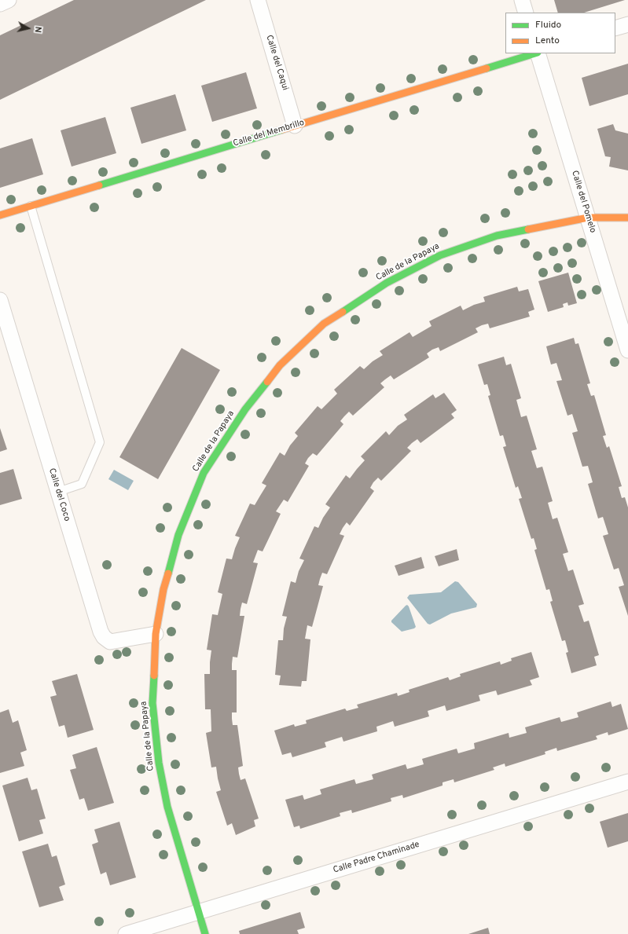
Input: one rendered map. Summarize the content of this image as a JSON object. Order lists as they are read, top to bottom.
{
  "streets": {
    "street": [
      "Calle del Caqui",
      "Calle del Membrillo",
      "Calle del Pomelo",
      "Calle de la Papaya",
      "Calle del Coco",
      "Calle Padre Chaminade"
    ]
  },
  "crossings": [
    ["Calle del Caqui", "Calle del Membrillo"],
    ["Calle del Pomelo", "Calle de la Papaya"],
    ["Calle de la Papaya", "Calle del Coco"],
    ["Calle de la Papaya", "Calle Padre Chaminade"]
  ],
  "legend": ["Fluido", "Lento"],
  "north": "right"
}
